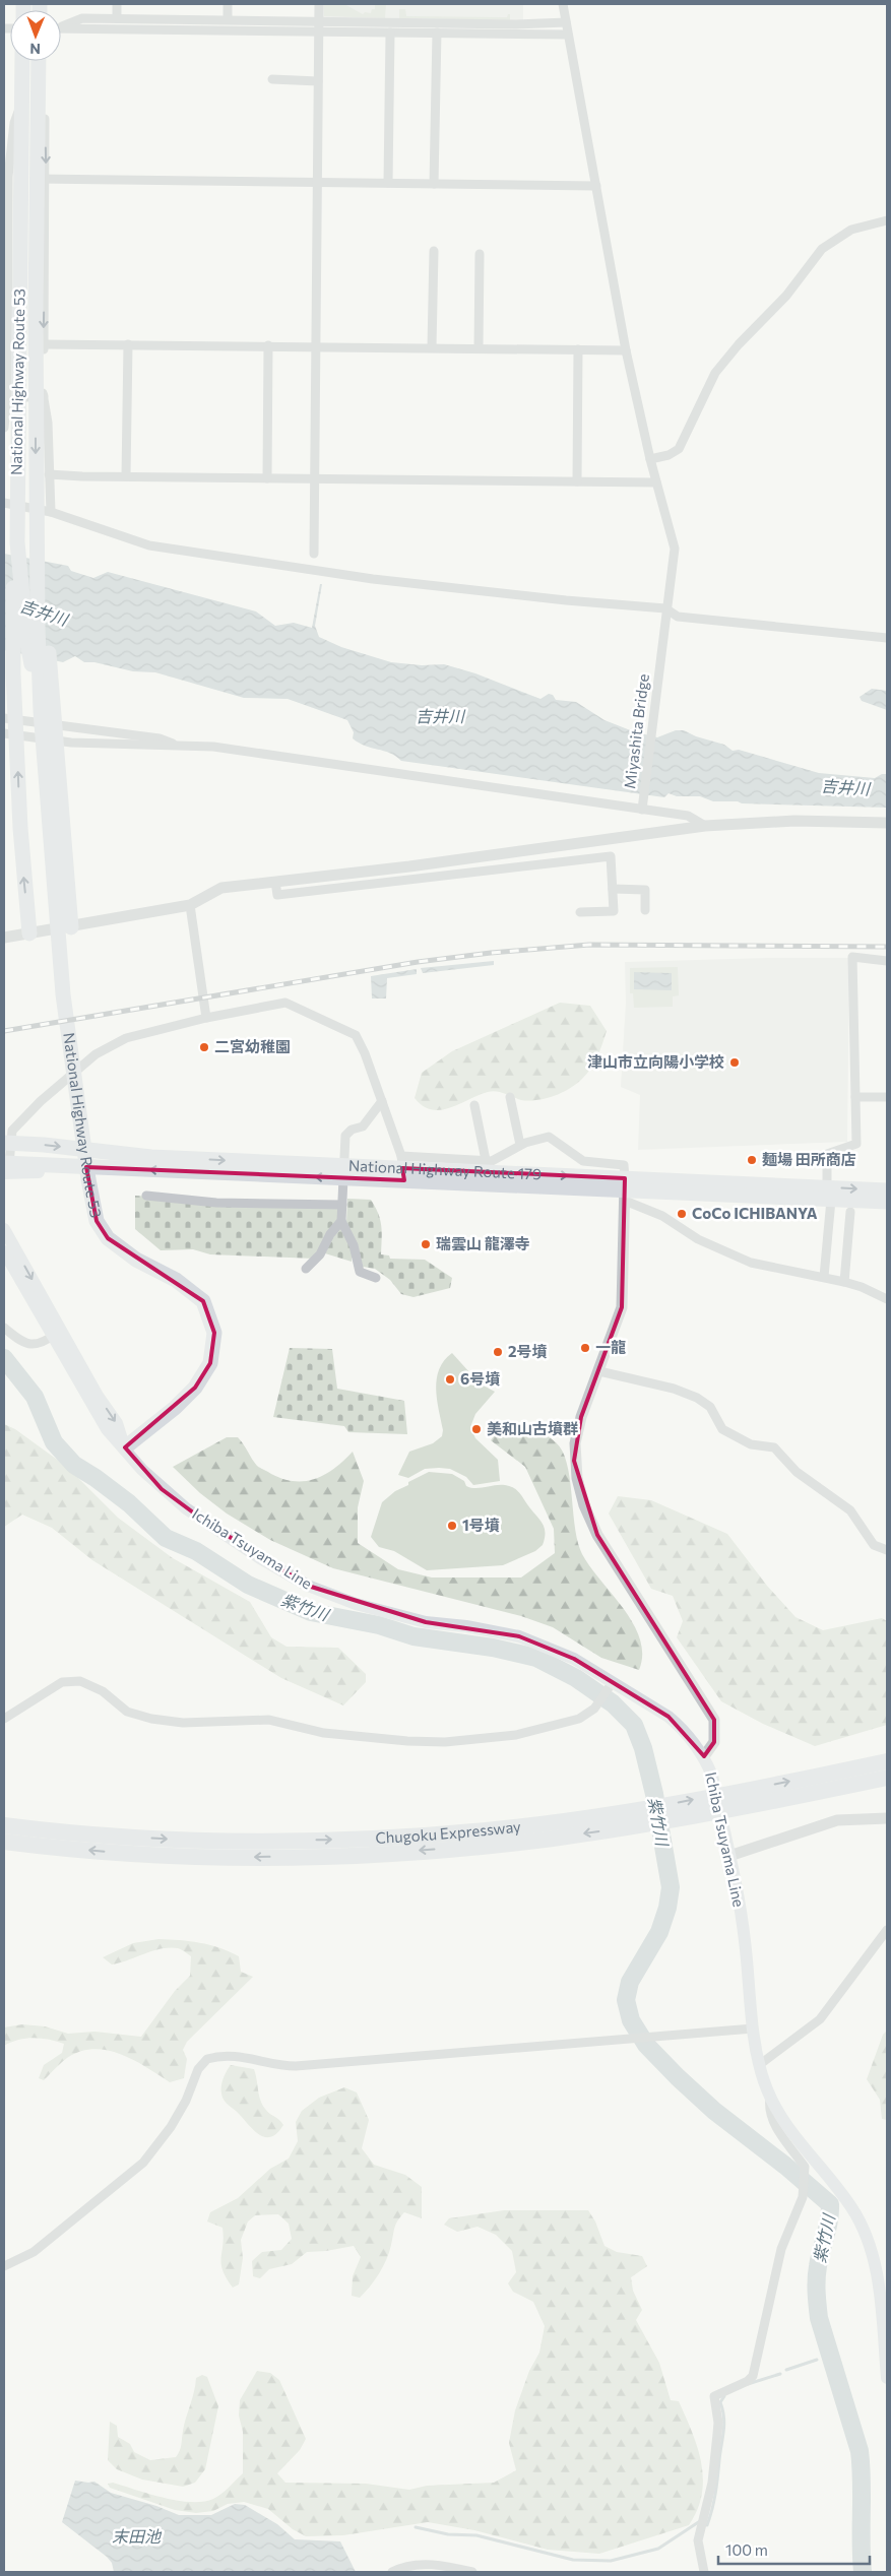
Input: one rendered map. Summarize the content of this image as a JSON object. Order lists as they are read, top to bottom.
{
  "streets": {
    "highway": ["National Highway Route 53", "National Highway Route 179", "Chugoku Expressway"],
    "main road": ["Ichiba Tsuyama Line"],
    "street": ["Miyashita Bridge"]
  },
  "crossings": [
    ["National Highway Route 53", "Ichiba Tsuyama Line"]
  ],
  "water": ["吉井川", "紫竹川", "末田池"],
  "places": [
    "二宮幼稚園",
    "津山市立向陽小学校",
    "麺場 田所商店",
    "CoCo ICHIBANYA",
    "瑞雲山 龍澤寺",
    "一龍",
    "2号墳",
    "6号墳",
    "美和山古墳群",
    "1号墳"
  ],
  "scale_bar": "100 m",
  "north": "bottom"
}
